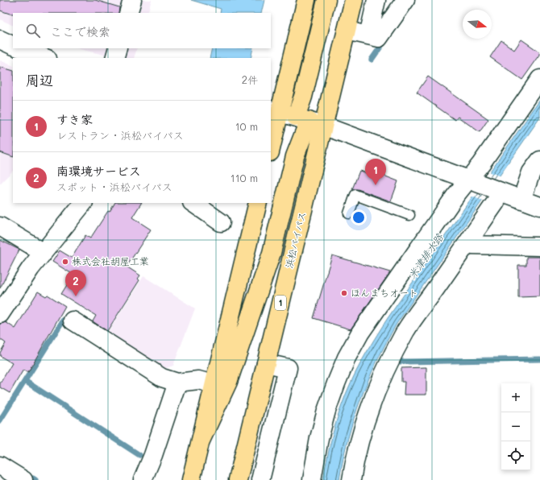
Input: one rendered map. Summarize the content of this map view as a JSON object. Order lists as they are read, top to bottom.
{
  "streets": {
    "highway": ["浜松バイパス", "1"]
  },
  "water": ["米津排水路"],
  "places": ["株式会社胡屋工業", "ほんまちオート"],
  "north": "right",
  "page": {
    "search": "ここで検索",
    "heading": ["周辺", "2件"],
    "list": [
      {
        "mark": "1",
        "name": "すき家",
        "note": "レストラン · 浜松バイパス",
        "value": "10 m"
      },
      {
        "mark": "2",
        "name": "南環境サービス",
        "note": "スポット · 浜松バイパス",
        "value": "110 m"
      }
    ],
    "pins": ["1", "2"],
    "map_buttons": ["+", "−"]
  }
}
